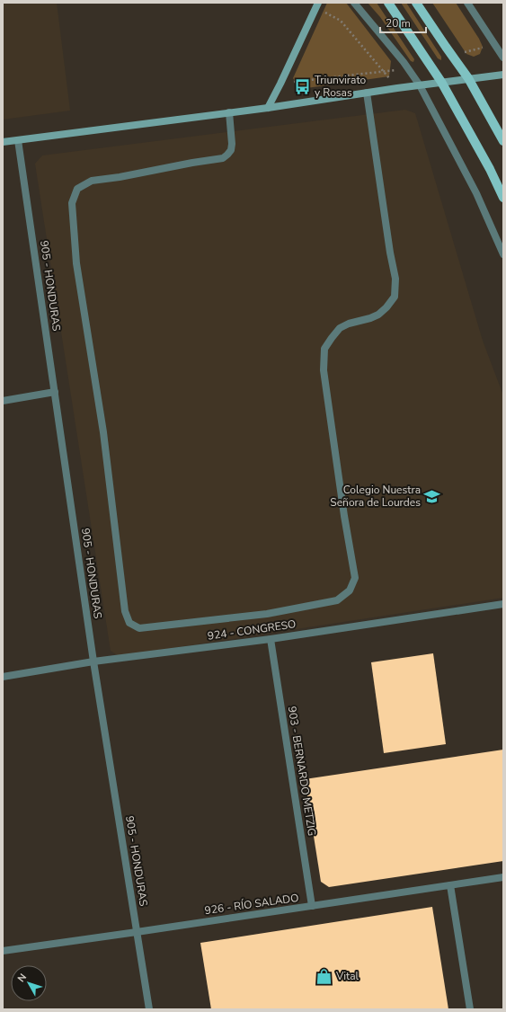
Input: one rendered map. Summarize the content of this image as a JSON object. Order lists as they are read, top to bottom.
{
  "streets": {
    "street": [
      "905 - HONDURAS",
      "924 - CONGRESO",
      "903 - BERNARDO METZIG",
      "926 - RÍO SALADO"
    ]
  },
  "crossings": [
    ["905 - HONDURAS", "924 - CONGRESO"],
    ["905 - HONDURAS", "926 - RÍO SALADO"],
    ["924 - CONGRESO", "903 - BERNARDO METZIG"],
    ["903 - BERNARDO METZIG", "926 - RÍO SALADO"]
  ],
  "places": {
    "bus stop": ["Triunvirato y Rosas"],
    "school or university": ["Colegio Nuestra Señora de Lourdes"],
    "shop": ["Vital"]
  },
  "scale_bar": "20 m",
  "north": "top left"
}
